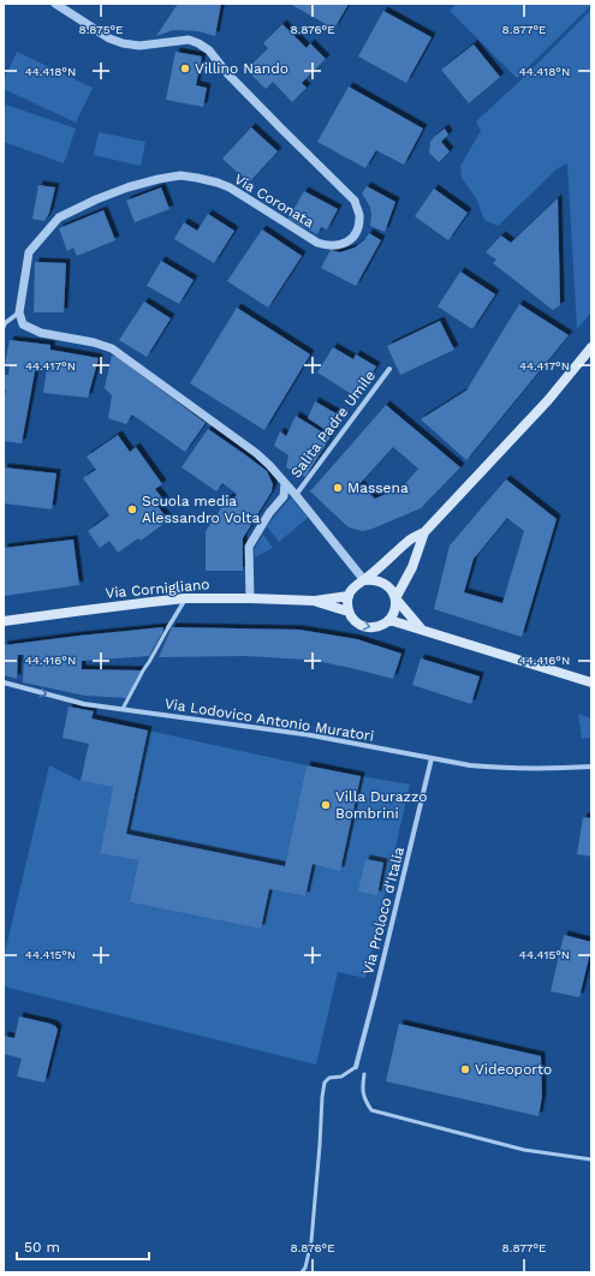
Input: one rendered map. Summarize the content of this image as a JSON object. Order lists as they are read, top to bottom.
{
  "streets": {
    "main road": ["Via Cornigliano"],
    "street": [
      "Via Coronata",
      "Salita Padre Umile",
      "Via Lodovico Antonio Muratori",
      "Via Proloco d'Italia"
    ]
  },
  "crossings": [
    ["Via Lodovico Antonio Muratori", "Via Proloco d'Italia"]
  ],
  "places": [
    "Villino Nando",
    "Massena",
    "Scuola media Alessandro Volta",
    "Villa Durazzo Bombrini",
    "Videoporto"
  ],
  "scale_bar": "50 m",
  "coordinates": [
    "8.875°E",
    "8.876°E",
    "8.877°E",
    "44.418°N",
    "44.417°N",
    "44.416°N",
    "44.415°N"
  ]
}
